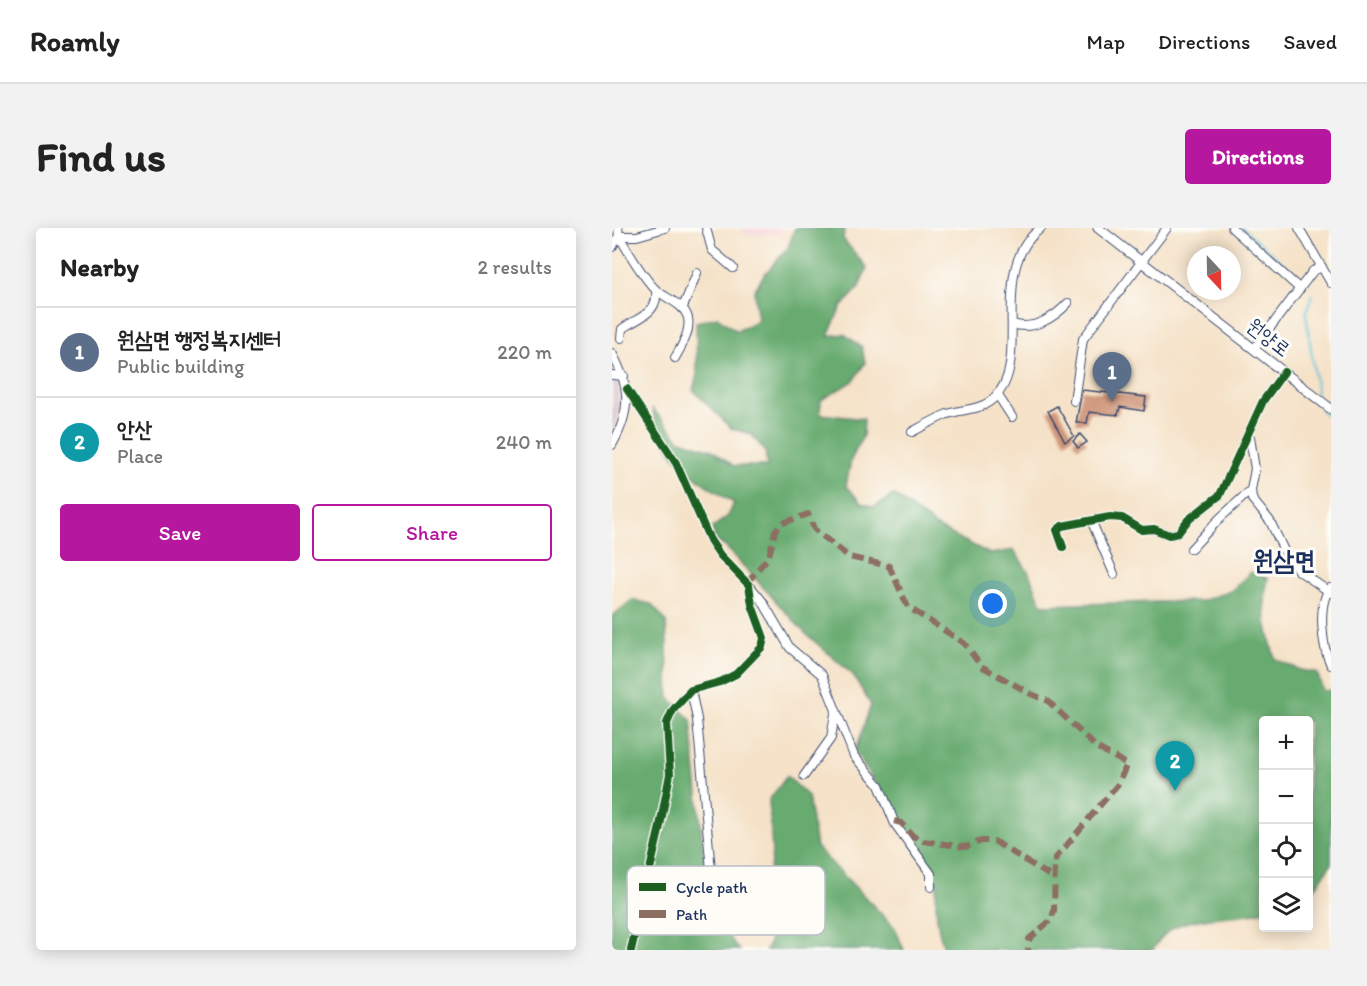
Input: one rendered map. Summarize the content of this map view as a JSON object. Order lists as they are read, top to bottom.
{
  "streets": {
    "main road": ["원양로"]
  },
  "districts": ["원삼면"],
  "legend": ["Cycle path", "Path"],
  "north": "bottom",
  "page": {
    "header": "Roamly",
    "nav": ["Map", "Directions", "Saved"],
    "buttons": [
      "Directions",
      ["Save", "Share"]
    ],
    "title": "Find us",
    "heading": ["Nearby", "2 results"],
    "list": [
      {
        "mark": "1",
        "name": "원삼면 행정복지센터",
        "note": "Public building",
        "value": "220 m"
      },
      {
        "mark": "2",
        "name": "안산",
        "note": "Place",
        "value": "240 m"
      }
    ],
    "pins": ["1", "2"],
    "map_buttons": ["+", "−"]
  }
}
